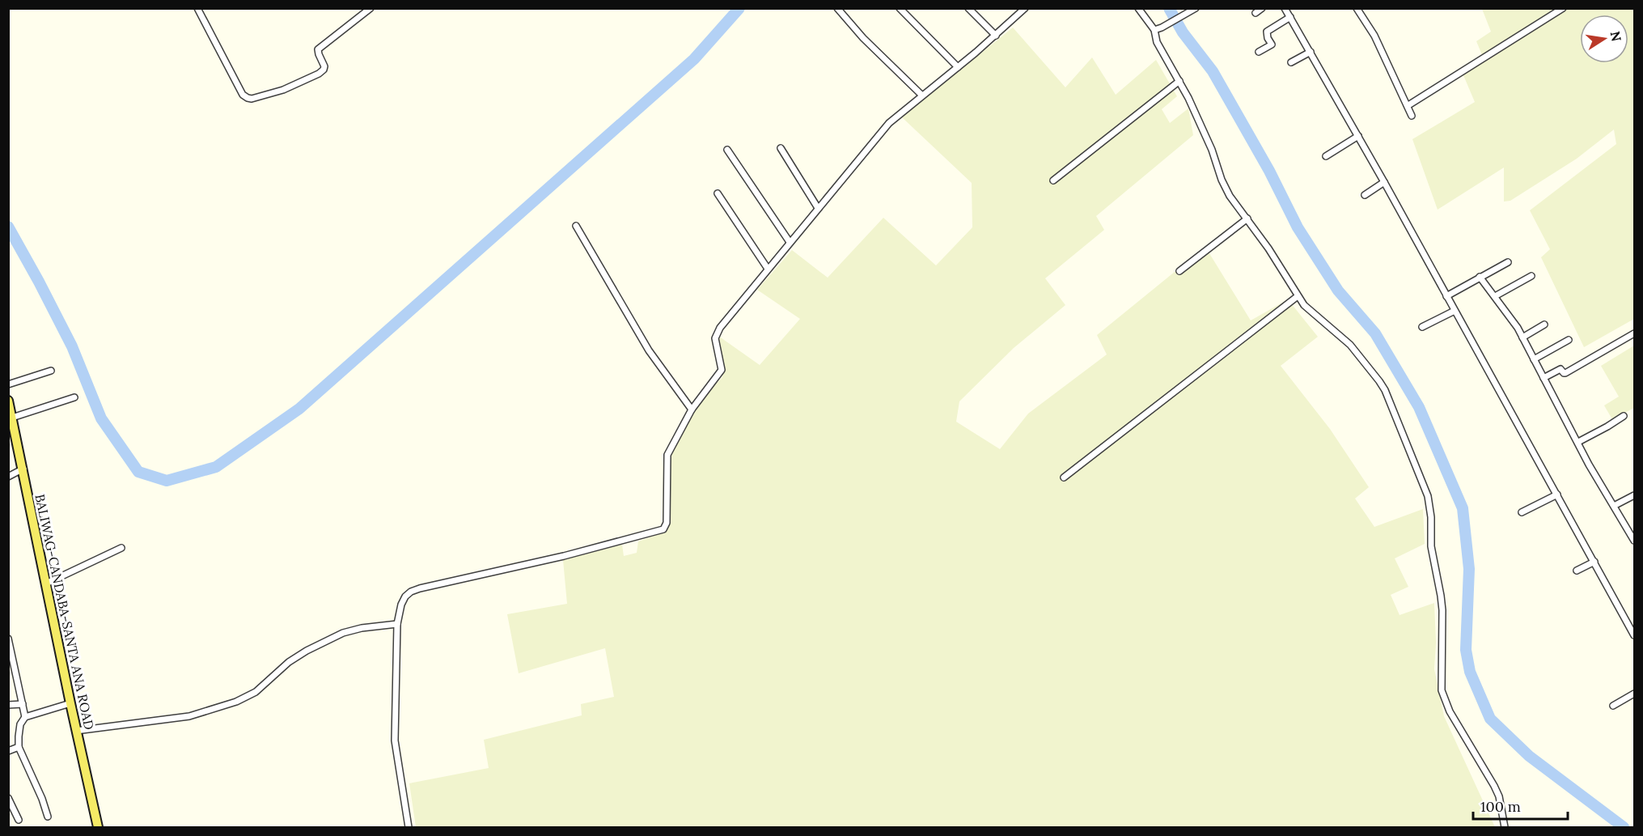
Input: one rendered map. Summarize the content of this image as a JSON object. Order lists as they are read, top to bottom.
{
  "streets": {
    "main road": ["BALIWAG-CANDABA-SANTA ANA ROAD"]
  },
  "scale_bar": "100 m",
  "north": "right"
}
